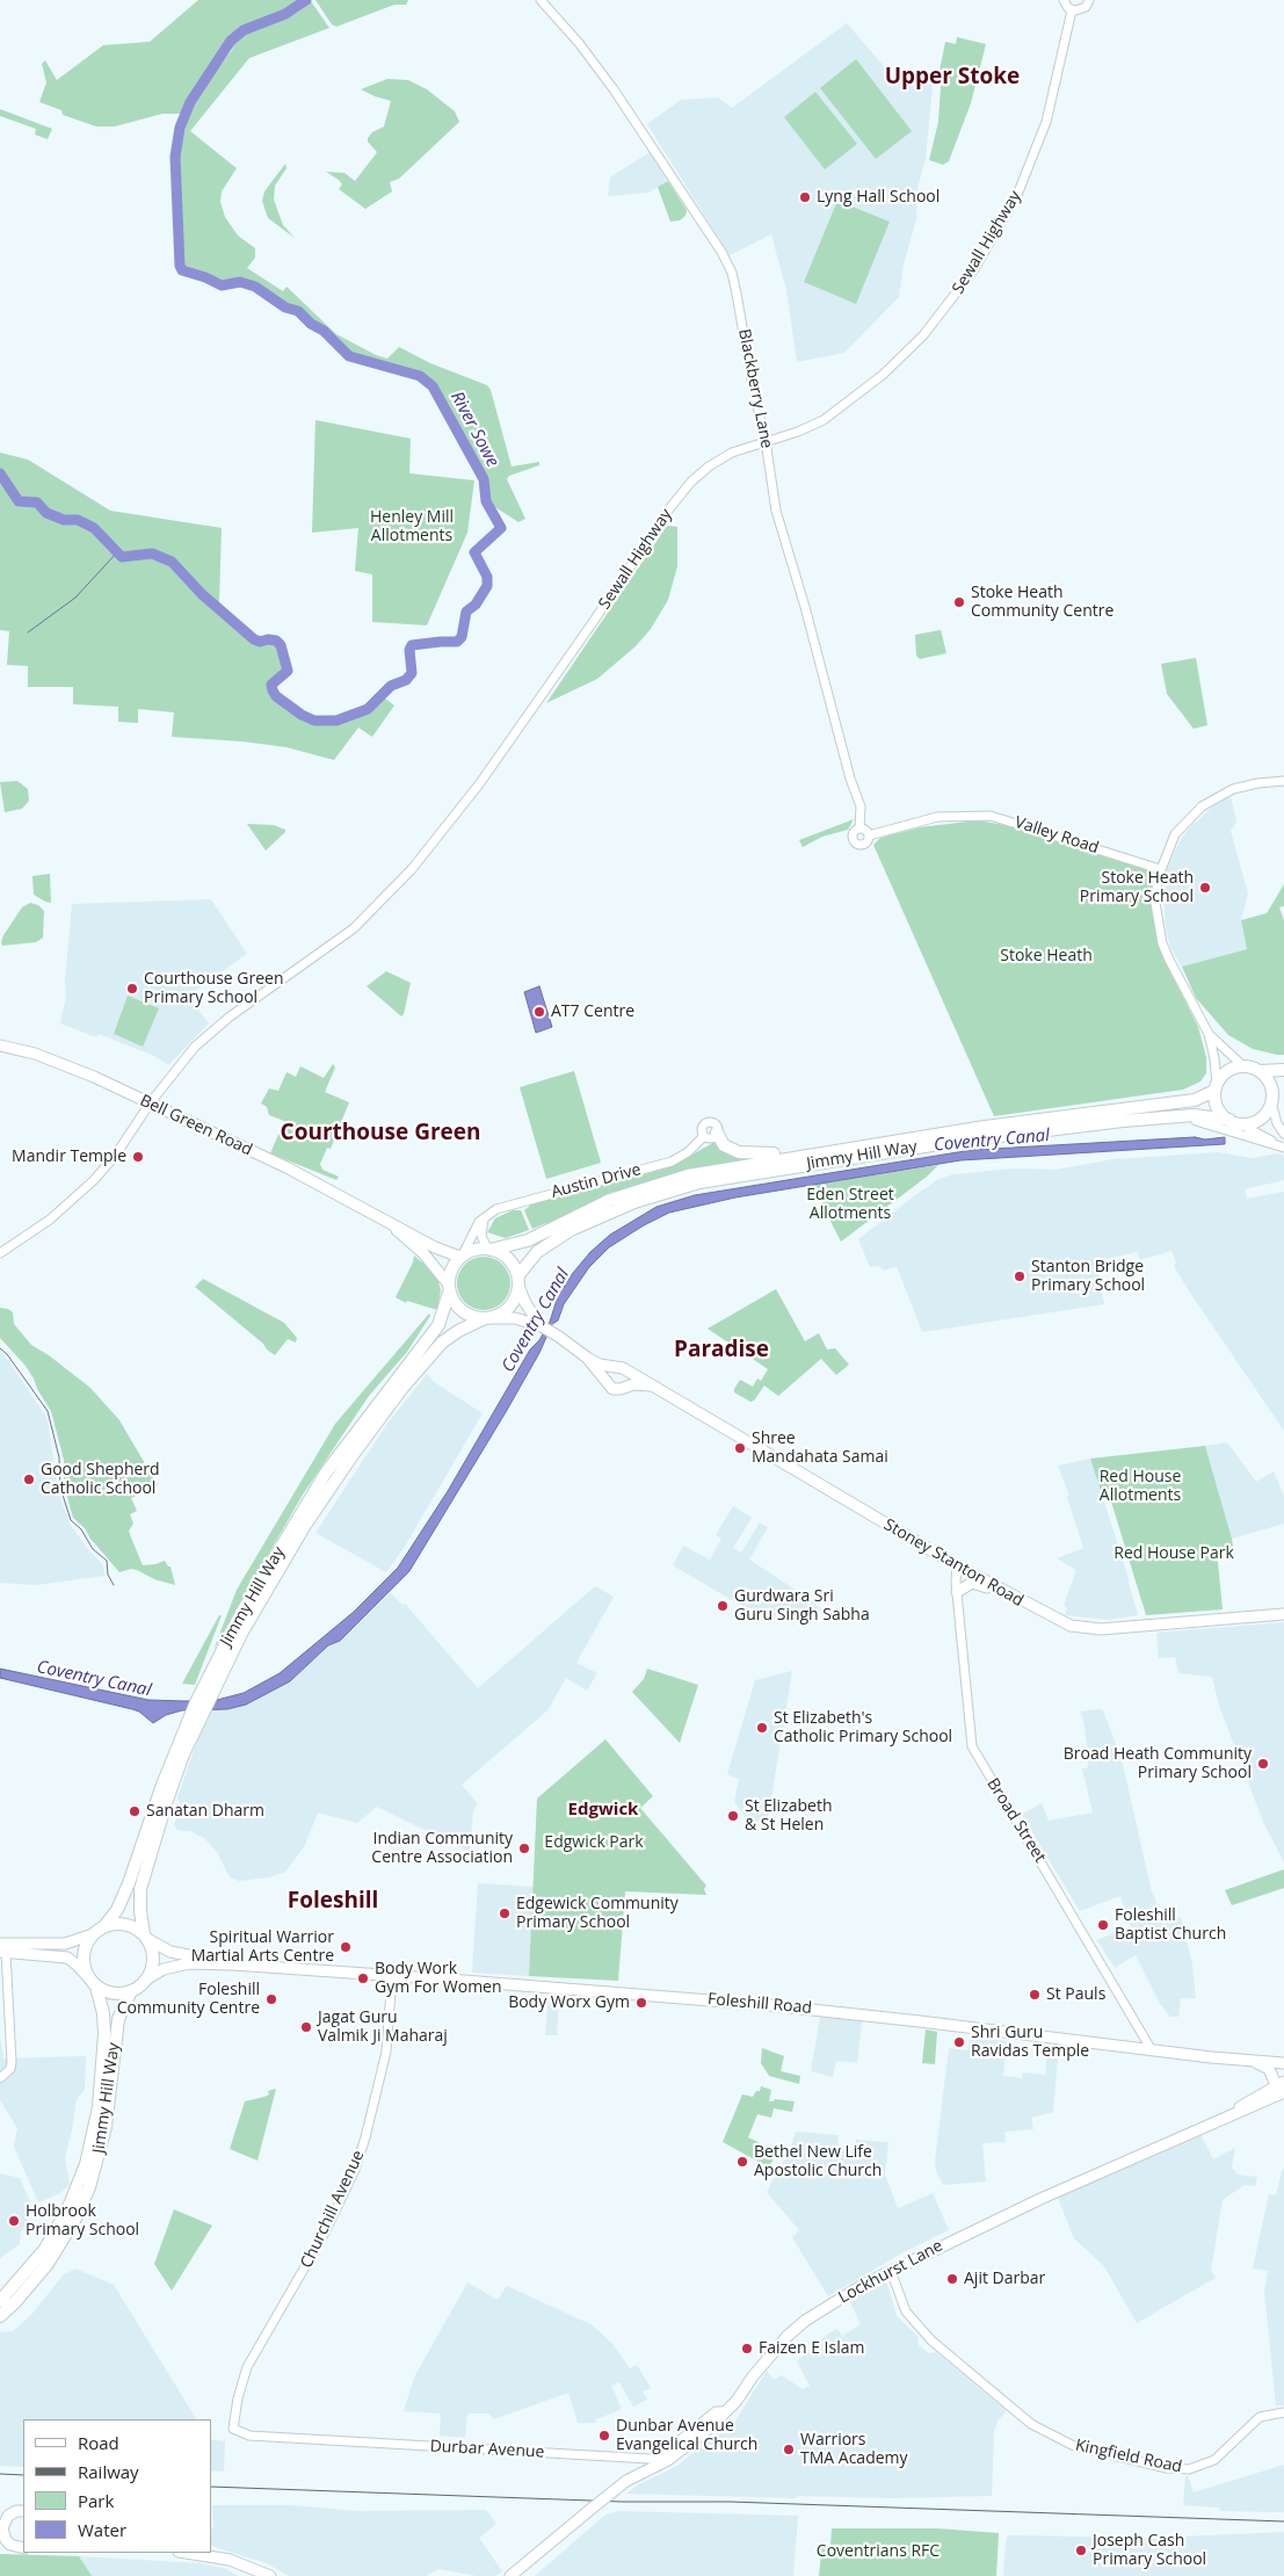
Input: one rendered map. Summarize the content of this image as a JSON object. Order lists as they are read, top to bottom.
{
  "streets": {
    "highway": ["Jimmy Hill Way"],
    "main road": [
      "Bell Green Road",
      "Stoney Stanton Road",
      "Foleshill Road",
      "Lockhurst Lane"
    ],
    "street": [
      "Sewall Highway",
      "Blackberry Lane",
      "Valley Road",
      "Austin Drive",
      "Broad Street",
      "Churchill Avenue",
      "Durbar Avenue",
      "Kingfield Road"
    ]
  },
  "crossings": [
    ["Sewall Highway", "Blackberry Lane"],
    ["Sewall Highway", "Bell Green Road"],
    ["Blackberry Lane", "Valley Road"],
    ["Bell Green Road", "Jimmy Hill Way"],
    ["Jimmy Hill Way", "Foleshill Road"],
    ["Stoney Stanton Road", "Broad Street"],
    ["Broad Street", "Foleshill Road"],
    ["Foleshill Road", "Churchill Avenue"],
    ["Churchill Avenue", "Durbar Avenue"],
    ["Lockhurst Lane", "Durbar Avenue"],
    ["Lockhurst Lane", "Kingfield Road"]
  ],
  "districts": [
    "Upper Stoke",
    "Courthouse Green",
    "Paradise",
    "Edgwick",
    "Foleshill"
  ],
  "water": ["River Sowe", "Coventry Canal"],
  "parks": [
    "Henley Mill Allotments",
    "Stoke Heath",
    "Eden Street Allotments",
    "Red House Allotments",
    "Red House Park",
    "Edgwick Park",
    "Coventrians RFC"
  ],
  "places": [
    "Lyng Hall School",
    "Stoke Heath Community Centre",
    "Stoke Heath Primary School",
    "Courthouse Green Primary School",
    "AT7 Centre",
    "Mandir Temple",
    "Stanton Bridge Primary School",
    "Shree Mandahata Samai",
    "Good Shepherd Catholic School",
    "Gurdwara Sri Guru Singh Sabha",
    "St Elizabeth's Catholic Primary School",
    "Broad Heath Community Primary School",
    "Sanatan Dharm",
    "St Elizabeth & St Helen",
    "Indian Community Centre Association",
    "Edgewick Community Primary School",
    "Foleshill Baptist Church",
    "Spiritual Warrior Martial Arts Centre",
    "Body Work Gym For Women",
    "St Pauls",
    "Foleshill Community Centre",
    "Body Worx Gym",
    "Jagat Guru Valmik Ji Maharaj",
    "Shri Guru Ravidas Temple",
    "Bethel New Life Apostolic Church",
    "Holbrook Primary School",
    "Ajit Darbar",
    "Faizen E Islam",
    "Dunbar Avenue Evangelical Church",
    "Warriors TMA Academy",
    "Joseph Cash Primary School"
  ],
  "legend": [
    "Road",
    "Railway",
    "Park",
    "Water"
  ]
}
